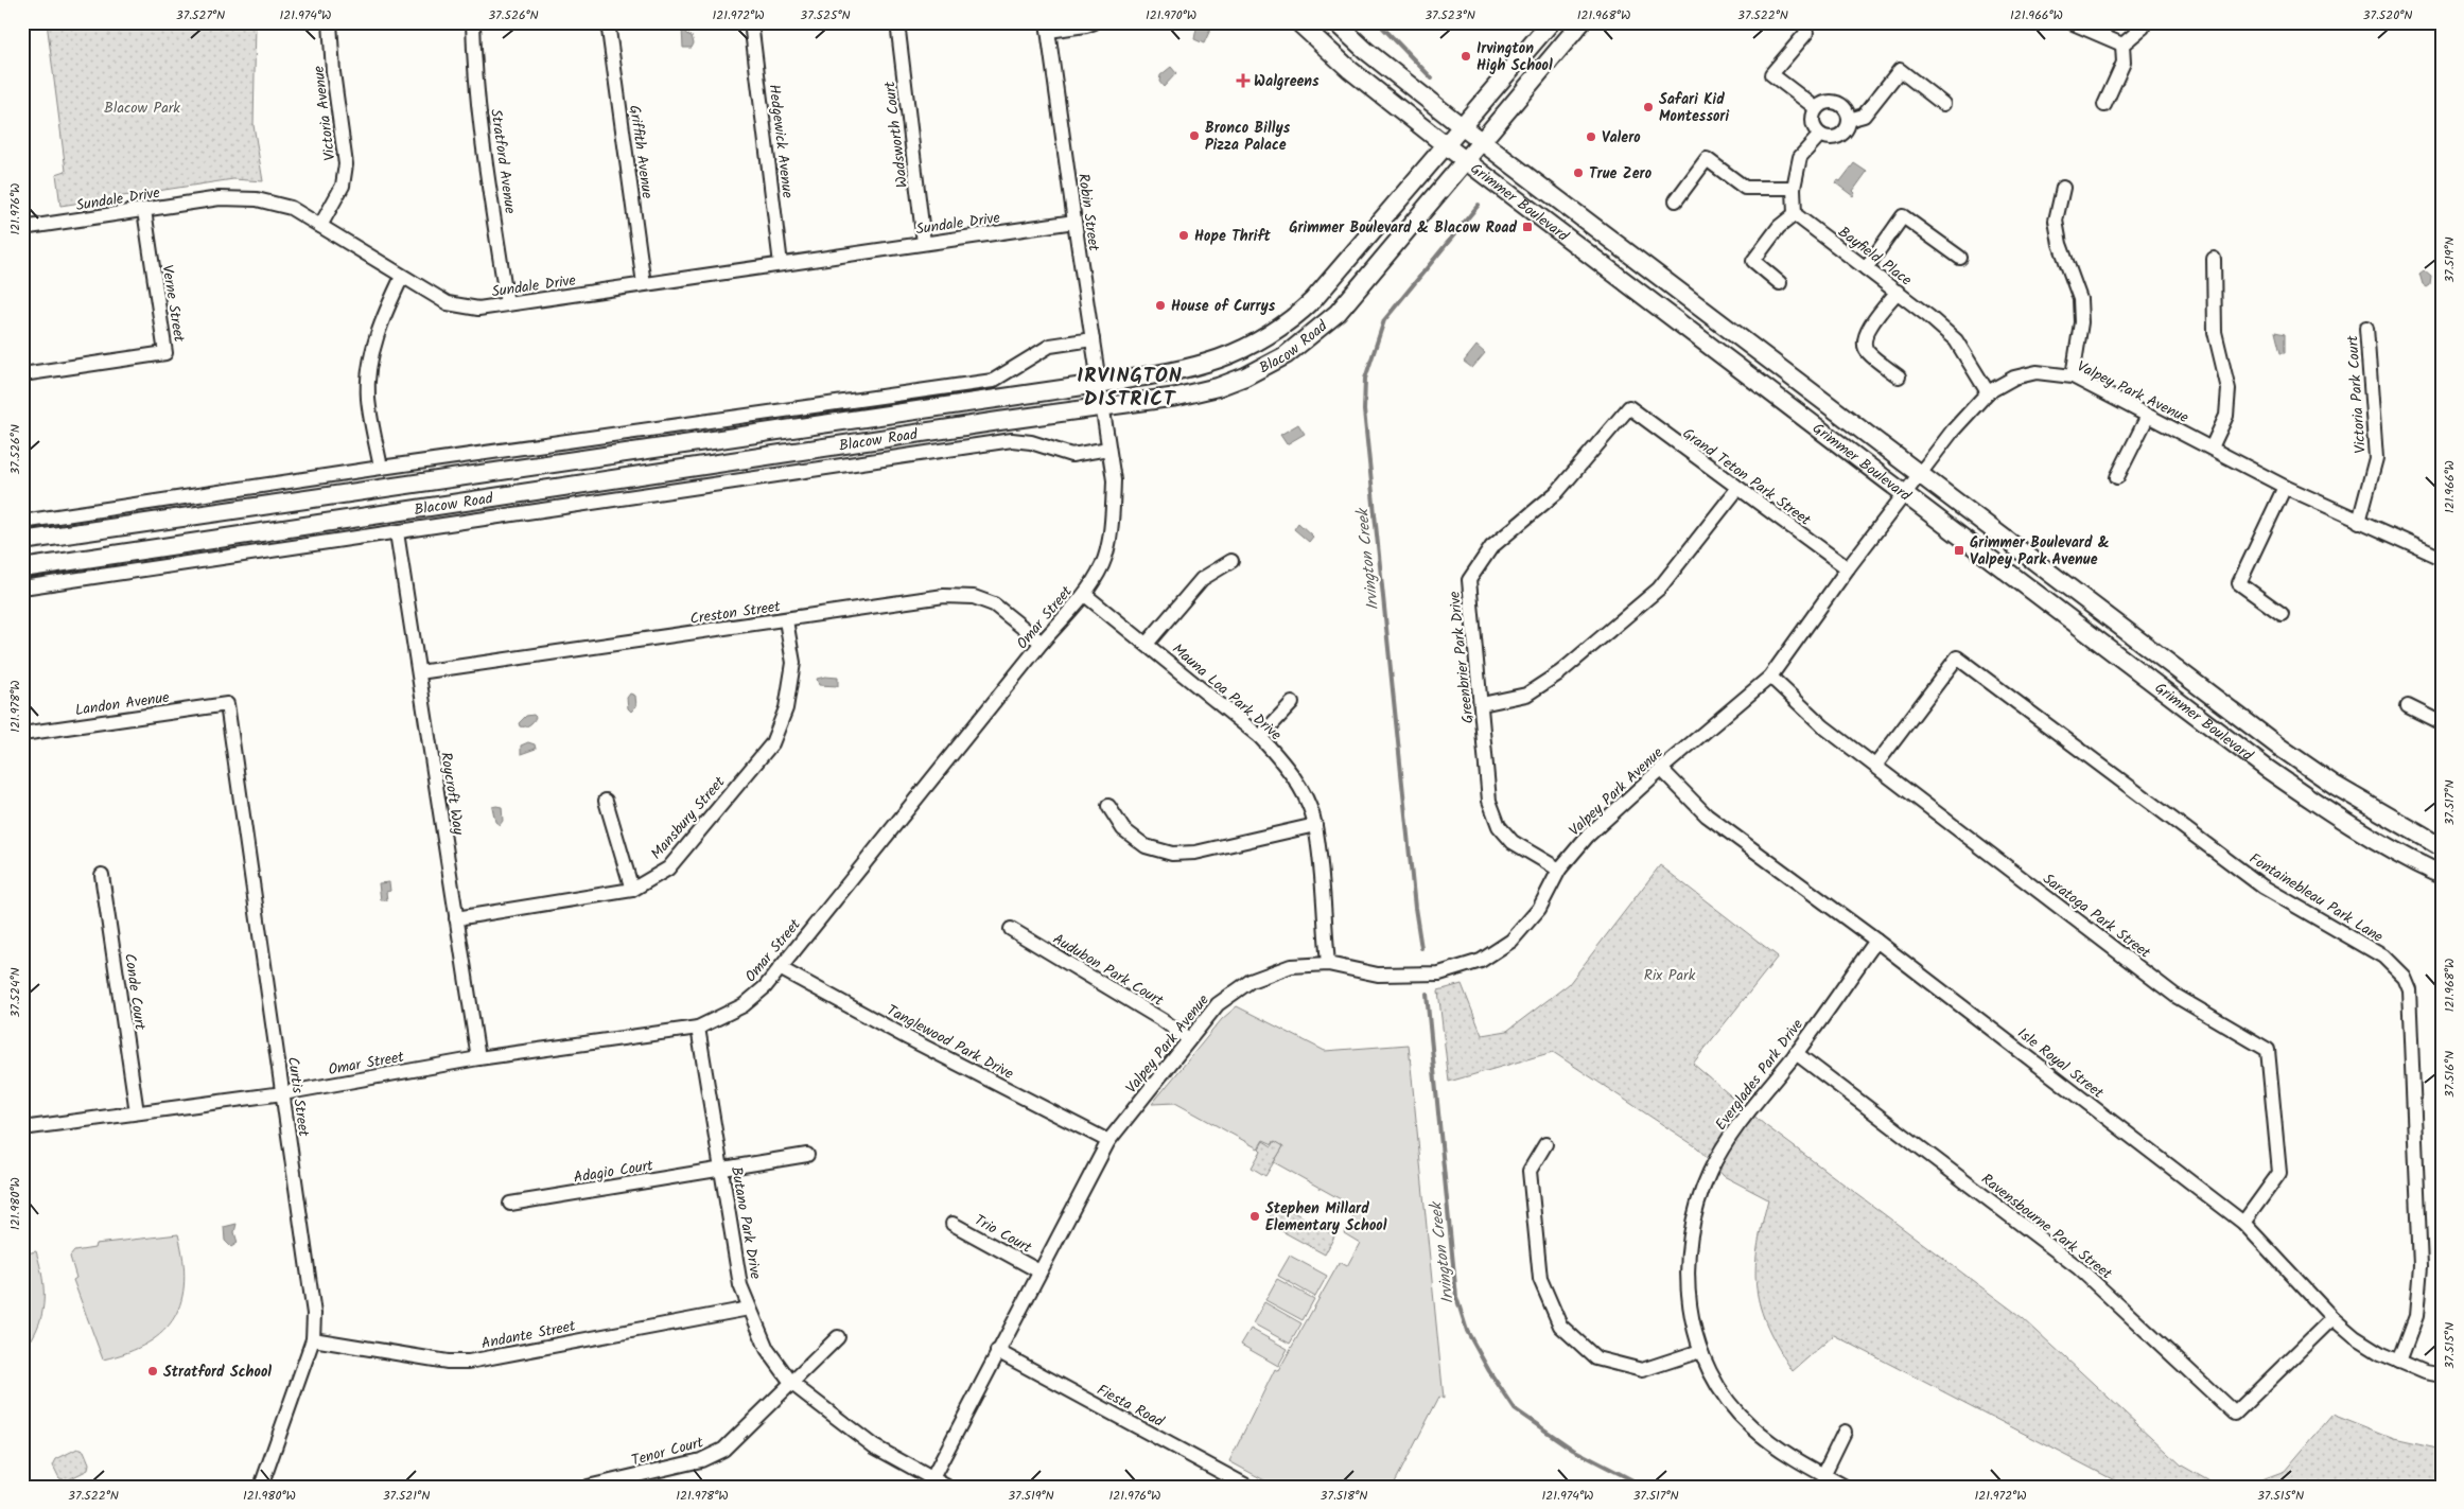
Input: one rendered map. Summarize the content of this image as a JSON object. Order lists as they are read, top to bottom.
{
  "streets": {
    "main road": ["Grimmer Boulevard", "Blacow Road"],
    "street": [
      "Victoria Avenue",
      "Wadsworth Court",
      "Hedgewick Avenue",
      "Griffith Avenue",
      "Stratford Avenue",
      "Sundale Drive",
      "Robin Street",
      "Bayfield Place",
      "Verne Street",
      "Valpey Park Avenue",
      "Victoria Park Court",
      "Grand Teton Park Street",
      "Creston Street",
      "Omar Street",
      "Greenbrier Park Drive",
      "Mauna Loa Park Drive",
      "Landon Avenue",
      "Roycroft Way",
      "Mansbury Street",
      "Fontainebleau Park Lane",
      "Saratoga Park Street",
      "Audubon Park Court",
      "Conde Court",
      "Tanglewood Park Drive",
      "Isle Royal Street",
      "Everglades Park Drive",
      "Curtis Street",
      "Adagio Court",
      "Butano Park Drive",
      "Ravensbourne Park Street",
      "Trio Court",
      "Andante Street",
      "Fiesta Road",
      "Tenor Court"
    ]
  },
  "crossings": [
    ["Victoria Avenue", "Sundale Drive"],
    ["Wadsworth Court", "Sundale Drive"],
    ["Hedgewick Avenue", "Sundale Drive"],
    ["Griffith Avenue", "Sundale Drive"],
    ["Stratford Avenue", "Sundale Drive"],
    ["Sundale Drive", "Robin Street"],
    ["Sundale Drive", "Verne Street"],
    ["Grimmer Boulevard", "Blacow Road"],
    ["Grimmer Boulevard", "Valpey Park Avenue"],
    ["Robin Street", "Blacow Road"],
    ["Robin Street", "Omar Street"],
    ["Bayfield Place", "Valpey Park Avenue"],
    ["Blacow Road", "Omar Street"],
    ["Blacow Road", "Roycroft Way"],
    ["Valpey Park Avenue", "Victoria Park Court"],
    ["Valpey Park Avenue", "Grand Teton Park Street"],
    ["Valpey Park Avenue", "Greenbrier Park Drive"],
    ["Valpey Park Avenue", "Mauna Loa Park Drive"],
    ["Valpey Park Avenue", "Saratoga Park Street"],
    ["Valpey Park Avenue", "Audubon Park Court"],
    ["Valpey Park Avenue", "Tanglewood Park Drive"],
    ["Valpey Park Avenue", "Isle Royal Street"],
    ["Valpey Park Avenue", "Butano Park Drive"],
    ["Valpey Park Avenue", "Trio Court"],
    ["Valpey Park Avenue", "Fiesta Road"],
    ["Grand Teton Park Street", "Greenbrier Park Drive"],
    ["Creston Street", "Omar Street"],
    ["Creston Street", "Roycroft Way"],
    ["Creston Street", "Mansbury Street"],
    ["Omar Street", "Mauna Loa Park Drive"],
    ["Omar Street", "Roycroft Way"],
    ["Omar Street", "Conde Court"],
    ["Omar Street", "Tanglewood Park Drive"],
    ["Omar Street", "Curtis Street"],
    ["Omar Street", "Butano Park Drive"],
    ["Landon Avenue", "Curtis Street"],
    ["Roycroft Way", "Mansbury Street"],
    ["Fontainebleau Park Lane", "Saratoga Park Street"],
    ["Fontainebleau Park Lane", "Isle Royal Street"],
    ["Saratoga Park Street", "Isle Royal Street"],
    ["Isle Royal Street", "Everglades Park Drive"],
    ["Isle Royal Street", "Ravensbourne Park Street"],
    ["Everglades Park Drive", "Ravensbourne Park Street"],
    ["Curtis Street", "Andante Street"],
    ["Adagio Court", "Butano Park Drive"],
    ["Butano Park Drive", "Andante Street"],
    ["Butano Park Drive", "Tenor Court"]
  ],
  "districts": ["IRVINGTON DISTRICT"],
  "water": ["Irvington Creek"],
  "parks": ["Blacow Park", "Rix Park"],
  "places": {
    "other": [
      "Irvington High School",
      "Safari Kid Montessori",
      "Bronco Billys Pizza Palace",
      "Valero",
      "True Zero",
      "Hope Thrift",
      "House of Currys",
      "Stephen Millard Elementary School",
      "Stratford School"
    ],
    "health": ["Walgreens"],
    "transit": ["Grimmer Boulevard & Blacow Road", "Grimmer Boulevard & Valpey Park Avenue"]
  },
  "coordinates": [
    "37.527°N",
    "121.974°W",
    "37.526°N",
    "121.972°W",
    "37.525°N",
    "121.970°W",
    "37.523°N",
    "121.968°W",
    "37.522°N",
    "121.966°W",
    "37.520°N",
    "121.976°W",
    "37.519°N",
    "121.978°W",
    "37.517°N",
    "37.524°N",
    "37.516°N",
    "121.980°W",
    "37.515°N",
    "37.521°N",
    "37.518°N"
  ]
}
